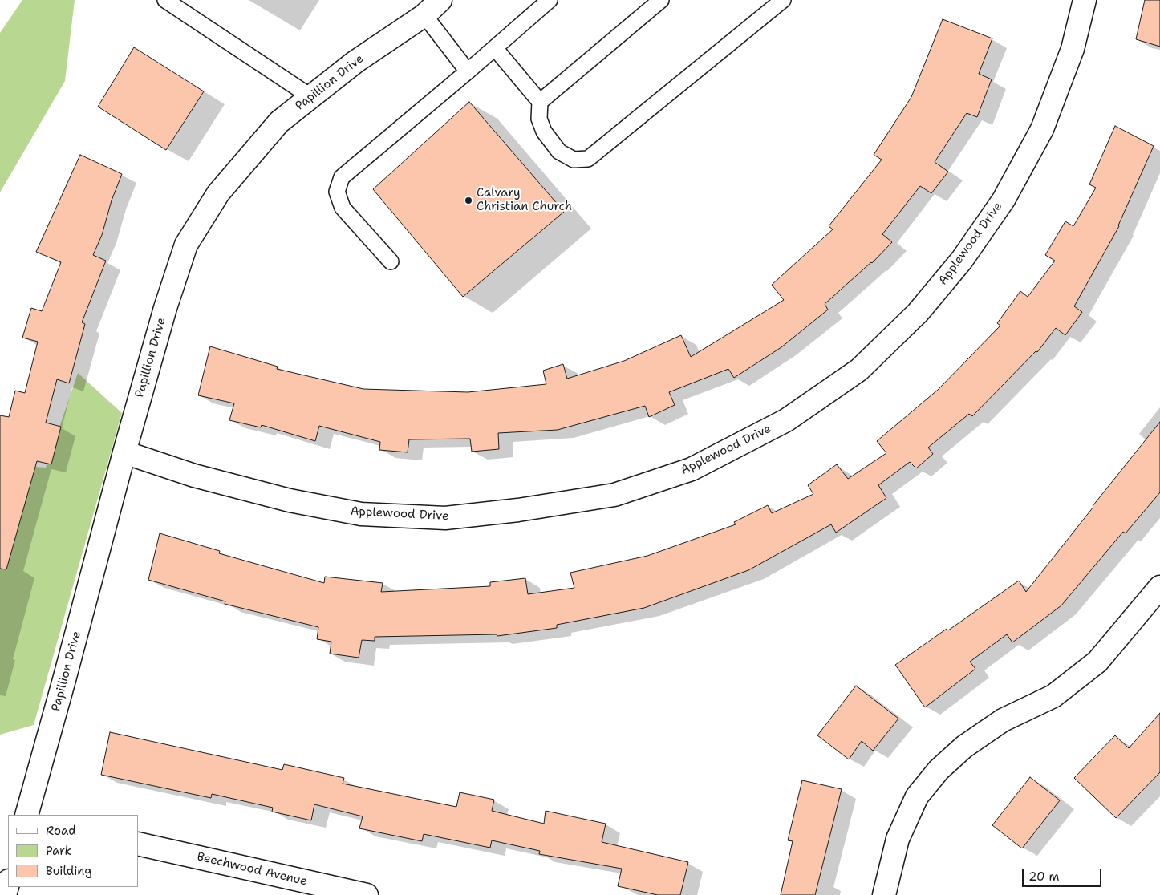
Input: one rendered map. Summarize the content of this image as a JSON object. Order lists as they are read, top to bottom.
{
  "streets": {
    "street": ["Papillion Drive", "Applewood Drive", "Beechwood Avenue"]
  },
  "crossings": [
    ["Papillion Drive", "Applewood Drive"]
  ],
  "places": ["Calvary Christian Church"],
  "legend": ["Road", "Park", "Building"],
  "scale_bar": "20 m"
}
